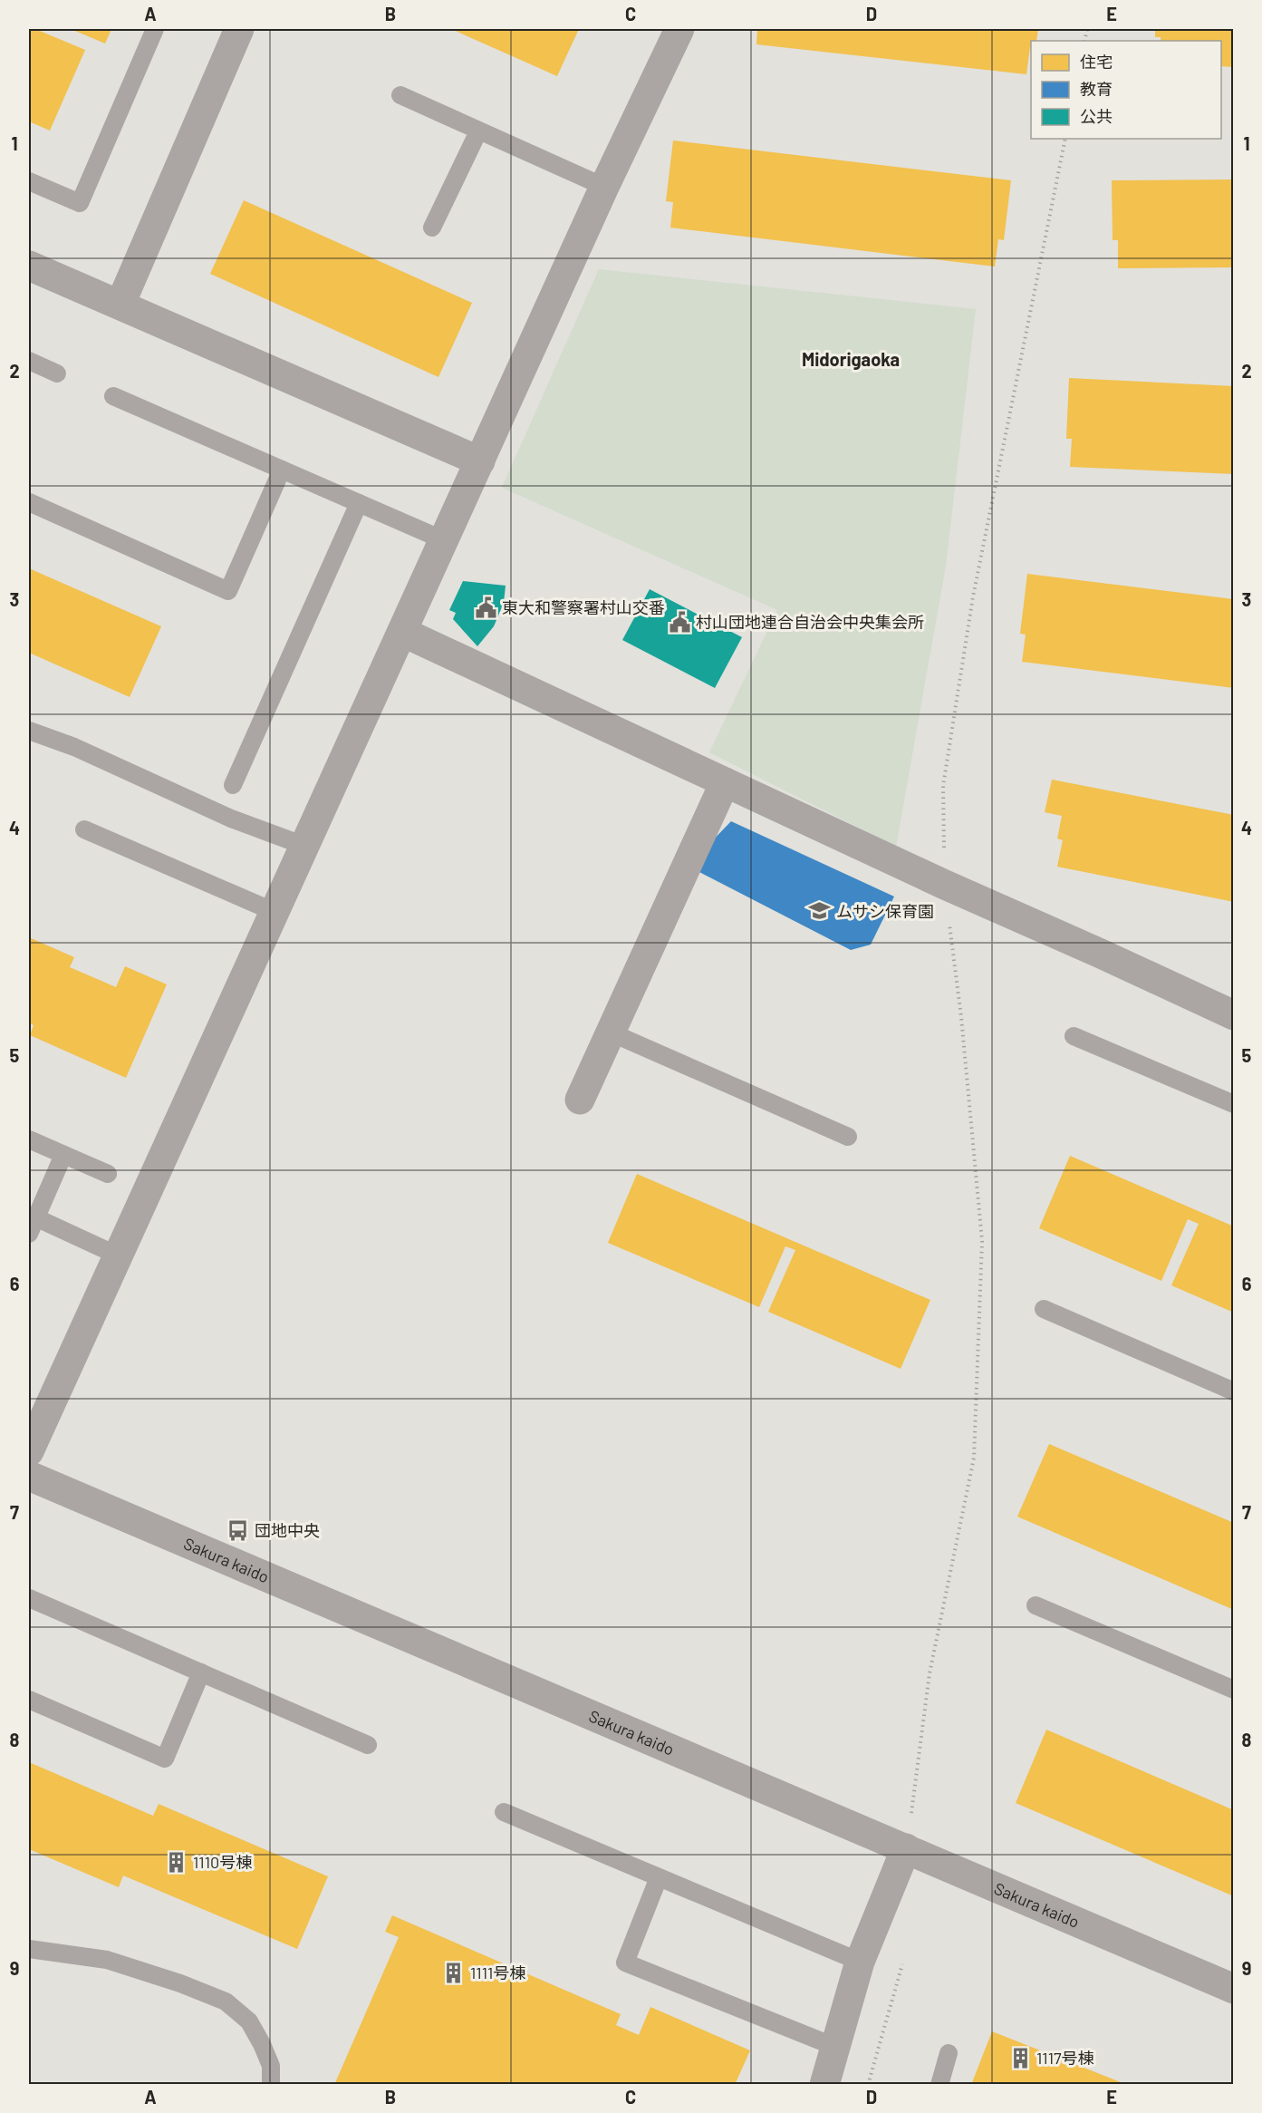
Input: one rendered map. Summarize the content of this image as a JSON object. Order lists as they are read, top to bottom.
{
  "streets": {
    "street": ["Sakura kaido"]
  },
  "districts": ["Midorigaoka"],
  "places": {
    "public building": ["東大和警察署村山交番", "村山団地連合自治会中央集会所"],
    "school or university": ["ムサシ保育園"],
    "bus stop": ["団地中央"],
    "building": ["1110号棟", "1111号棟", "1117号棟"]
  },
  "legend": ["住宅", "教育", "公共"],
  "grid": {
    "columns": [
      "A",
      "B",
      "C",
      "D",
      "E"
    ],
    "rows": [
      "1",
      "2",
      "3",
      "4",
      "5",
      "6",
      "7",
      "8",
      "9"
    ]
  }
}
